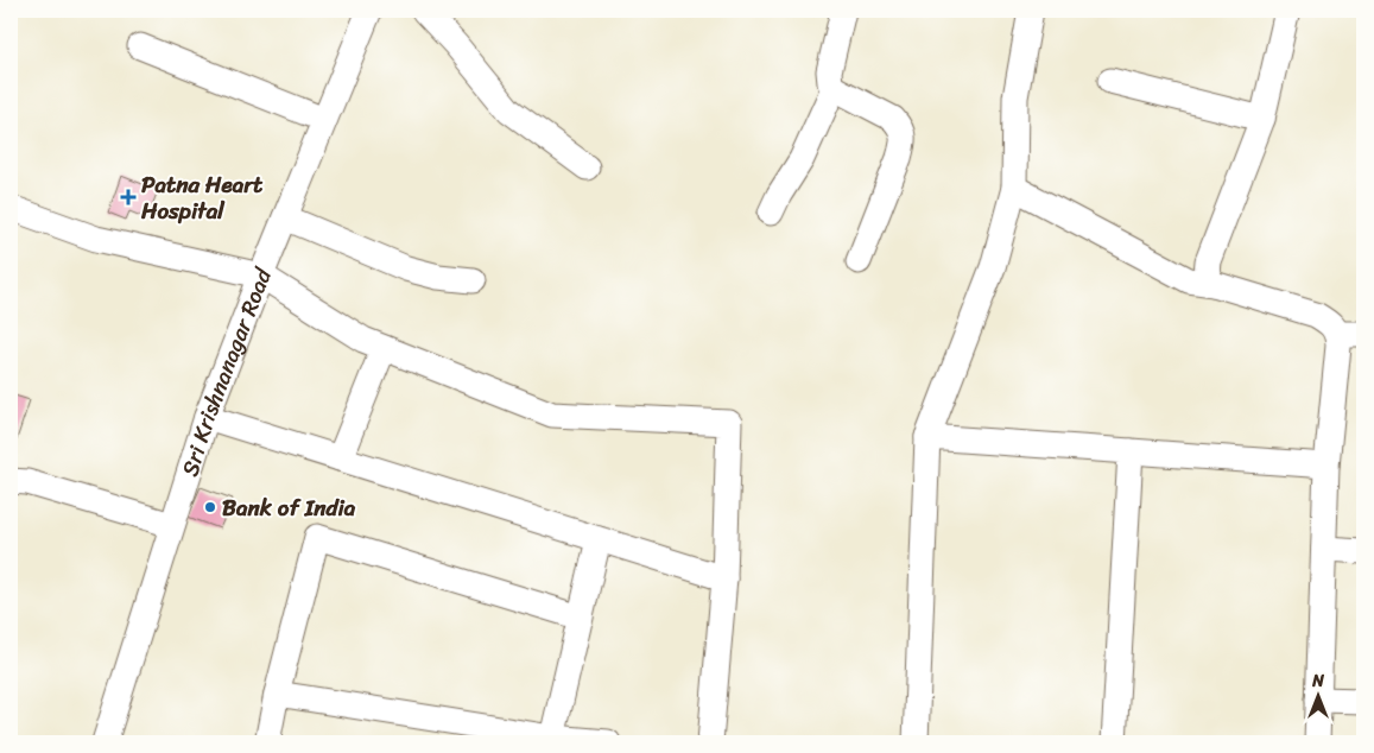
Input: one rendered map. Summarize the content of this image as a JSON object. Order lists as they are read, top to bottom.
{
  "streets": {
    "street": ["Sri Krishnanagar Road"]
  },
  "places": {
    "health": ["Patna Heart Hospital"],
    "other": ["Bank of India"]
  },
  "north": "top"
}
